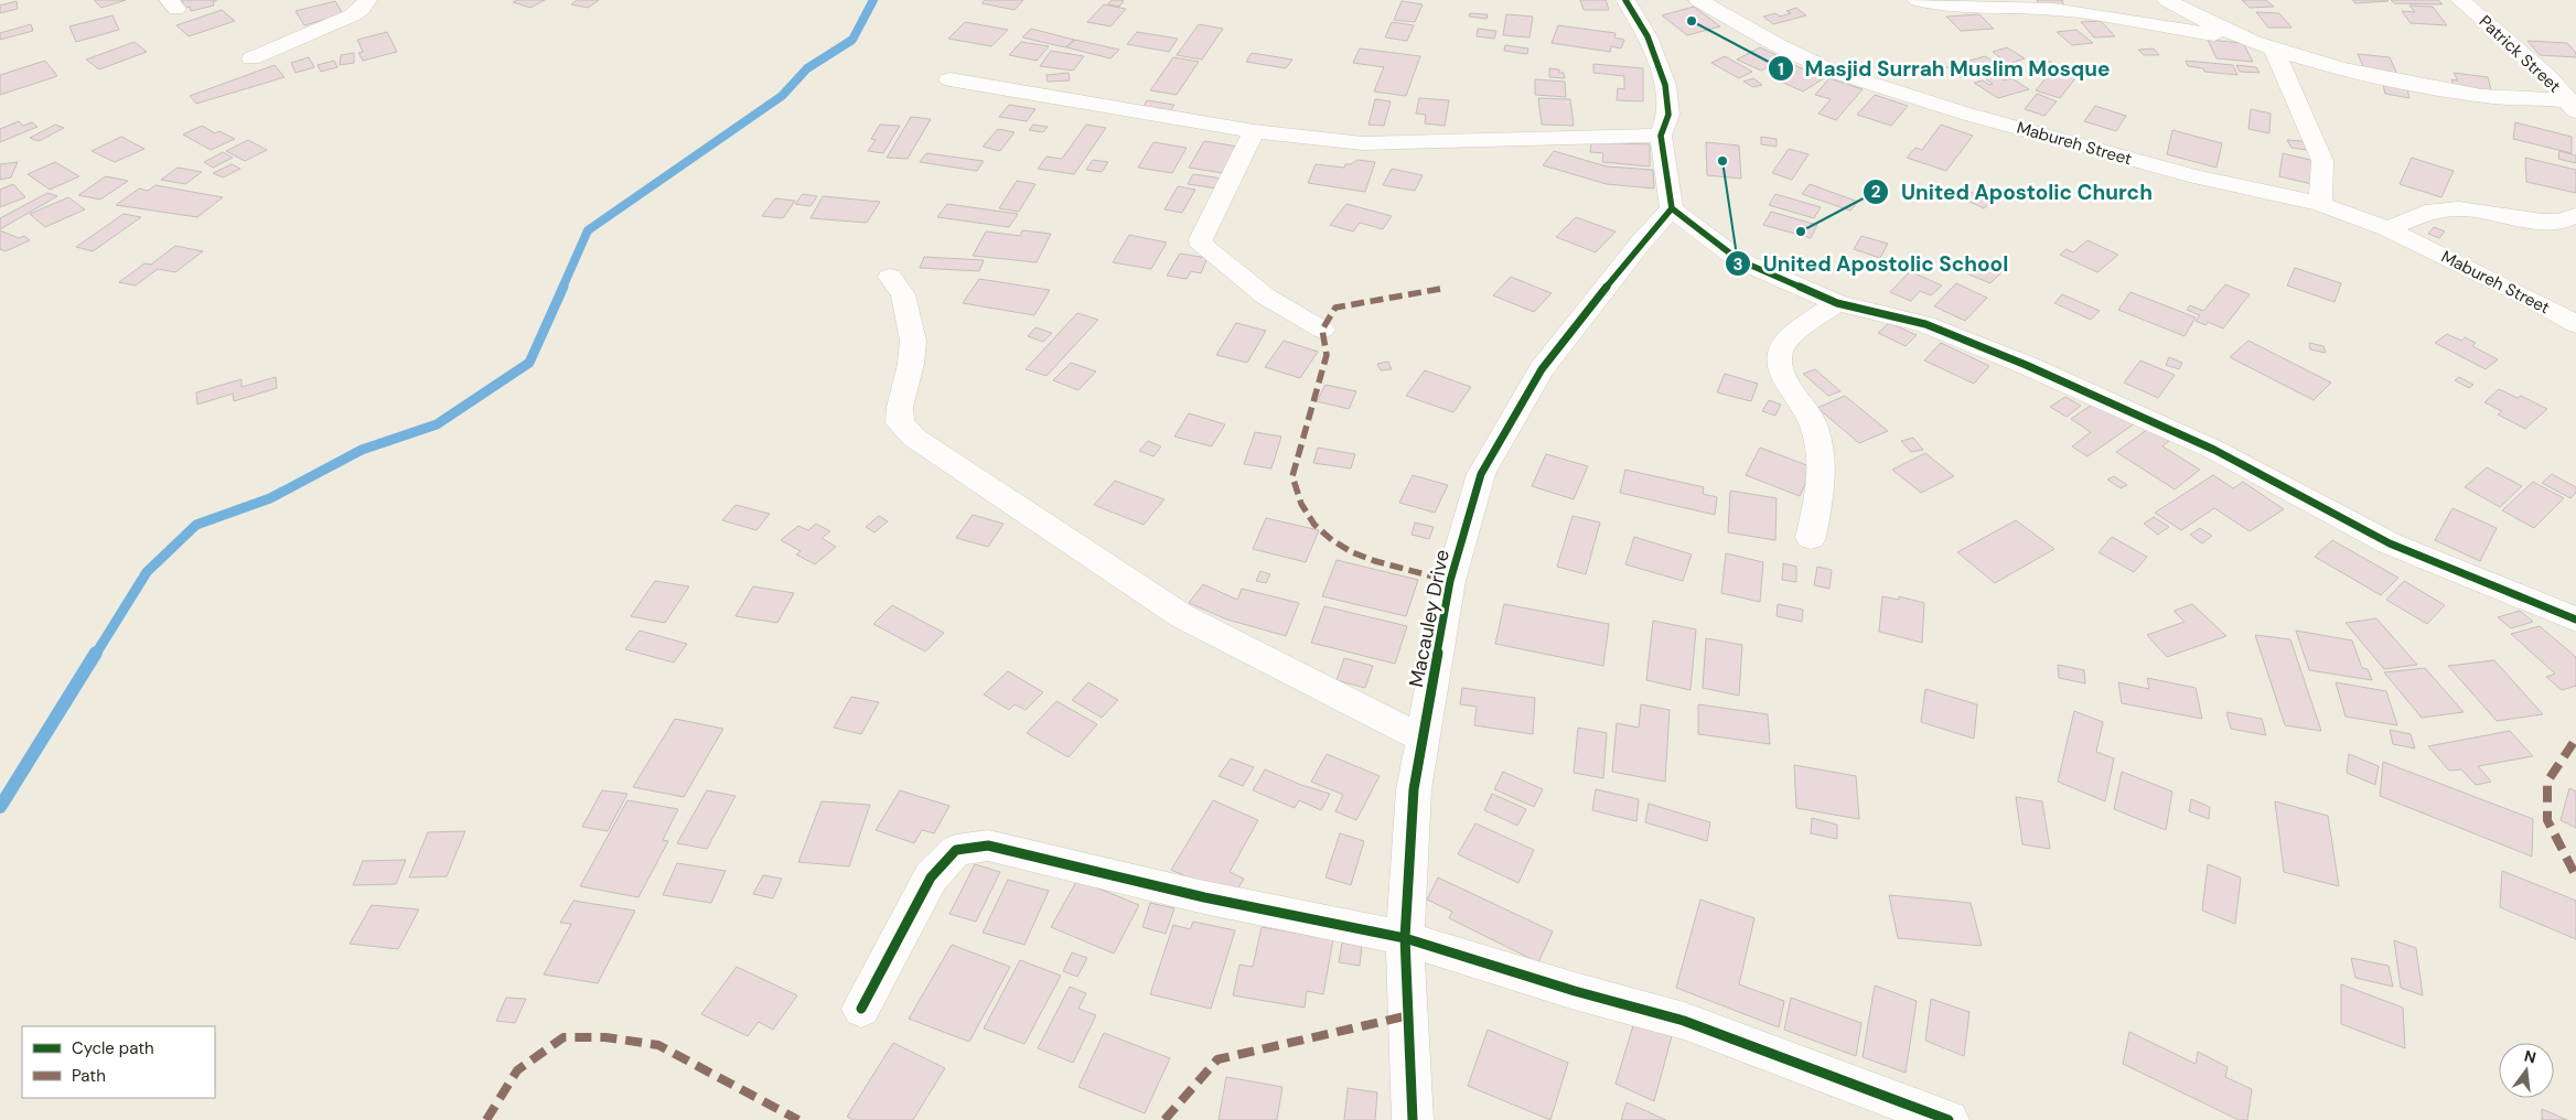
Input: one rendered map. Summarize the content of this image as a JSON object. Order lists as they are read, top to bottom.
{
  "streets": {
    "street": ["Patrick Street", "Mabureh Street", "Macauley Drive"]
  },
  "places": ["Masjid Surrah Muslim Mosque", "United Apostolic School", "United Apostolic Church"],
  "legend": ["Cycle path", "Path"],
  "north": "top"
}
